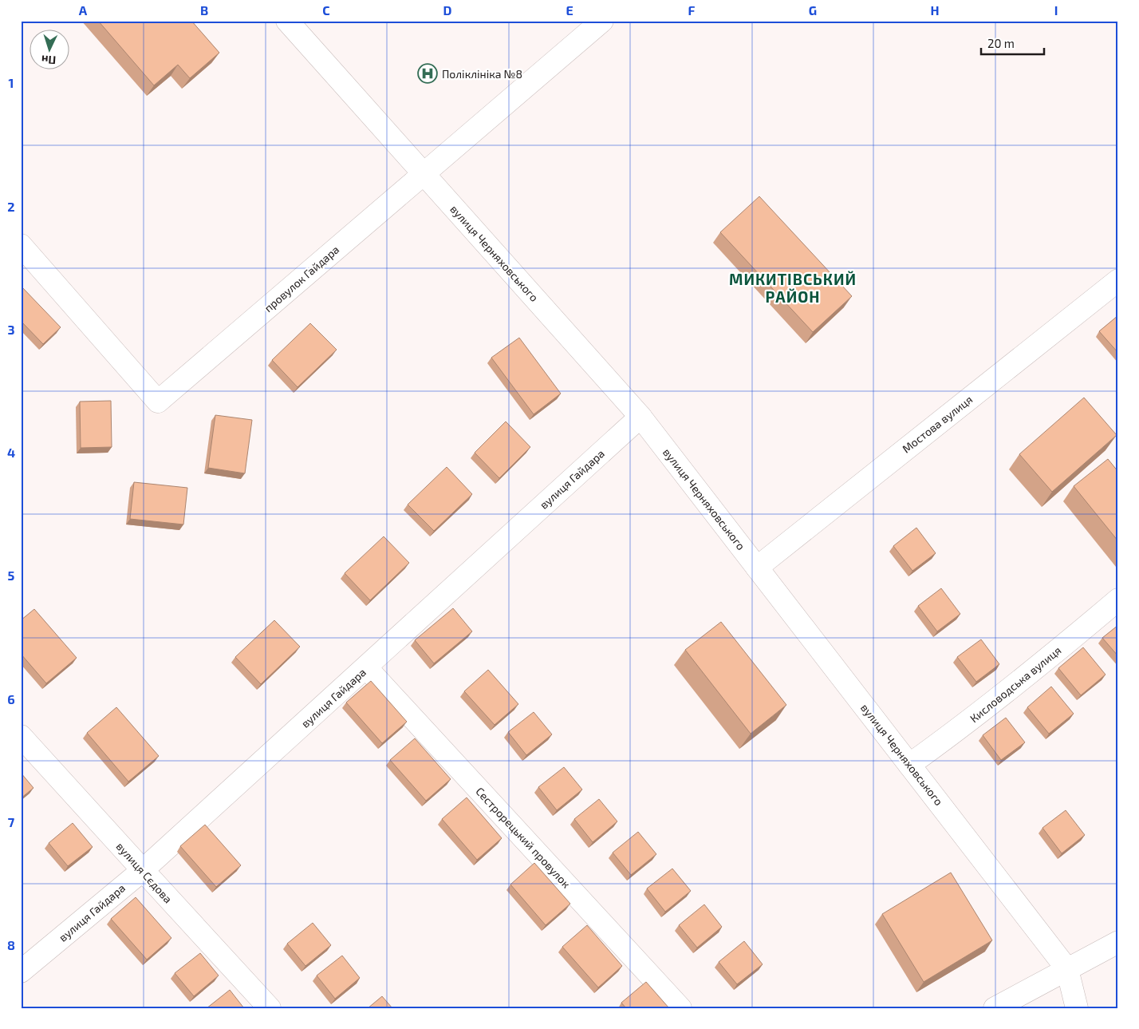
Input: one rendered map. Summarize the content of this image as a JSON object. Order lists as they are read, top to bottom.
{
  "streets": {
    "street": [
      "вулиця Черняховського",
      "провулок Гайдара",
      "Мостова вулиця",
      "вулиця Гайдара",
      "Кисловодська вулиця",
      "Сестрорецький провулок",
      "вулиця Сєдова"
    ]
  },
  "crossings": [
    ["вулиця Черняховського", "провулок Гайдара"],
    ["вулиця Черняховського", "Мостова вулиця"],
    ["вулиця Черняховського", "вулиця Гайдара"],
    ["вулиця Черняховського", "Кисловодська вулиця"],
    ["вулиця Гайдара", "Сестрорецький провулок"],
    ["вулиця Гайдара", "вулиця Сєдова"]
  ],
  "districts": ["МИКИТІВСЬКИЙ РАЙОН"],
  "places": {
    "hospital": ["Поліклініка №8"]
  },
  "scale_bar": "20 m",
  "north": "bottom",
  "grid": {
    "columns": [
      "A",
      "B",
      "C",
      "D",
      "E",
      "F",
      "G",
      "H",
      "I"
    ],
    "rows": [
      "1",
      "2",
      "3",
      "4",
      "5",
      "6",
      "7",
      "8"
    ]
  }
}
